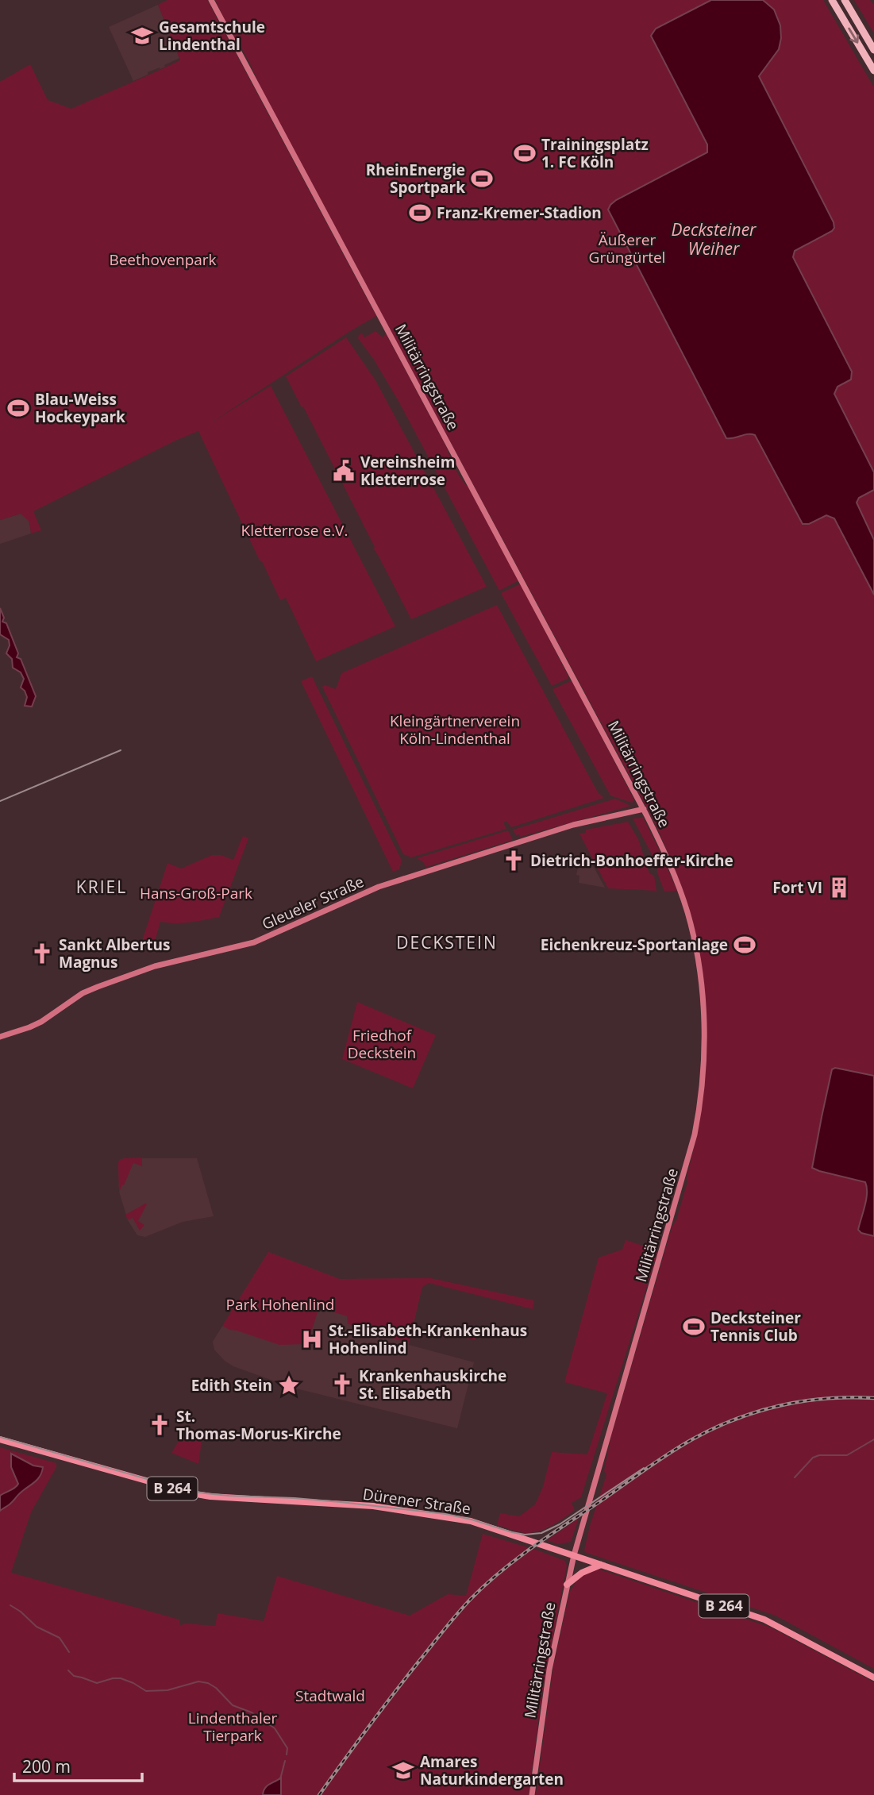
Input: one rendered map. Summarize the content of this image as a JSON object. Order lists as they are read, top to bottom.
{
  "streets": {
    "main road": [
      "Militärringstraße",
      "Gleueler Straße",
      "B 264",
      "Dürener Straße"
    ]
  },
  "crossings": [
    ["Militärringstraße", "Gleueler Straße"],
    ["Militärringstraße", "Dürener Straße"]
  ],
  "districts": ["KRIEL", "DECKSTEIN"],
  "water": ["Decksteiner Weiher"],
  "parks": [
    "Äußerer Grüngürtel",
    "Beethovenpark",
    "Kletterrose e.V.",
    "Kleingärtnerverein Köln-Lindenthal",
    "Hans-Groß-Park",
    "Friedhof Deckstein",
    "Park Hohenlind",
    "Stadtwald",
    "Lindenthaler Tierpark"
  ],
  "places": {
    "school or university": ["Gesamtschule Lindenthal", "Amares Naturkindergarten"],
    "sports": [
      "Trainingsplatz 1. FC Köln",
      "RheinEnergie Sportpark",
      "Franz-Kremer-Stadion",
      "Blau-Weiss Hockeypark",
      "Eichenkreuz-Sportanlage",
      "Decksteiner Tennis Club"
    ],
    "public building": ["Vereinsheim Kletterrose"],
    "church": [
      "Dietrich-Bonhoeffer-Kirche",
      "Sankt Albertus Magnus",
      "Krankenhauskirche St. Elisabeth",
      "St. Thomas-Morus-Kirche"
    ],
    "building": ["Fort VI"],
    "hospital": ["St.-Elisabeth-Krankenhaus Hohenlind"],
    "place": ["Edith Stein"]
  },
  "scale_bar": "200 m"
}
